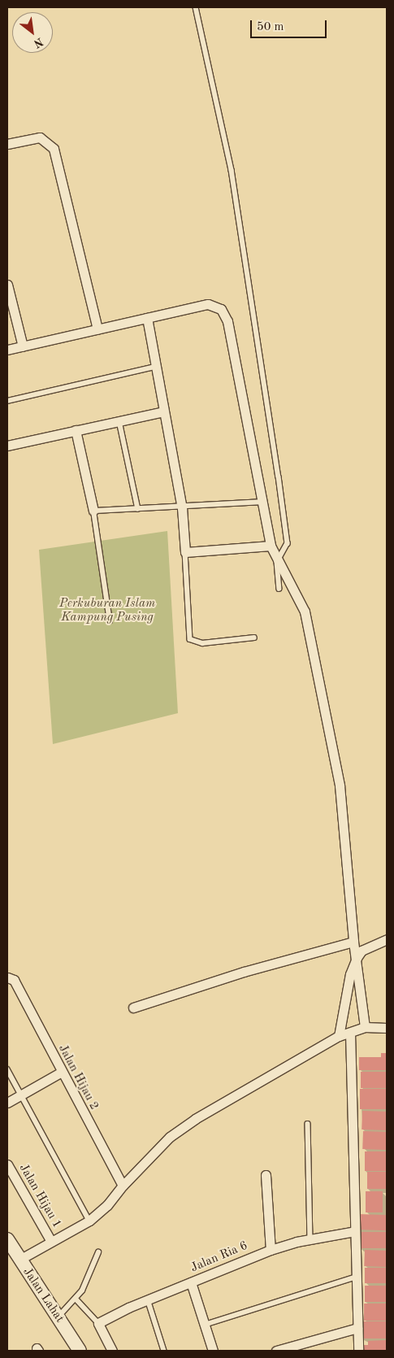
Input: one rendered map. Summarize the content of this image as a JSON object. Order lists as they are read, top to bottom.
{
  "streets": {
    "main road": ["Jalan Lahat"],
    "street": ["Jalan Hijau 2", "Jalan Hijau 1", "Jalan Ria 6"]
  },
  "parks": ["Perkuburan Islam Kampung Pusing"],
  "scale_bar": "50 m",
  "north": "bottom right"
}
